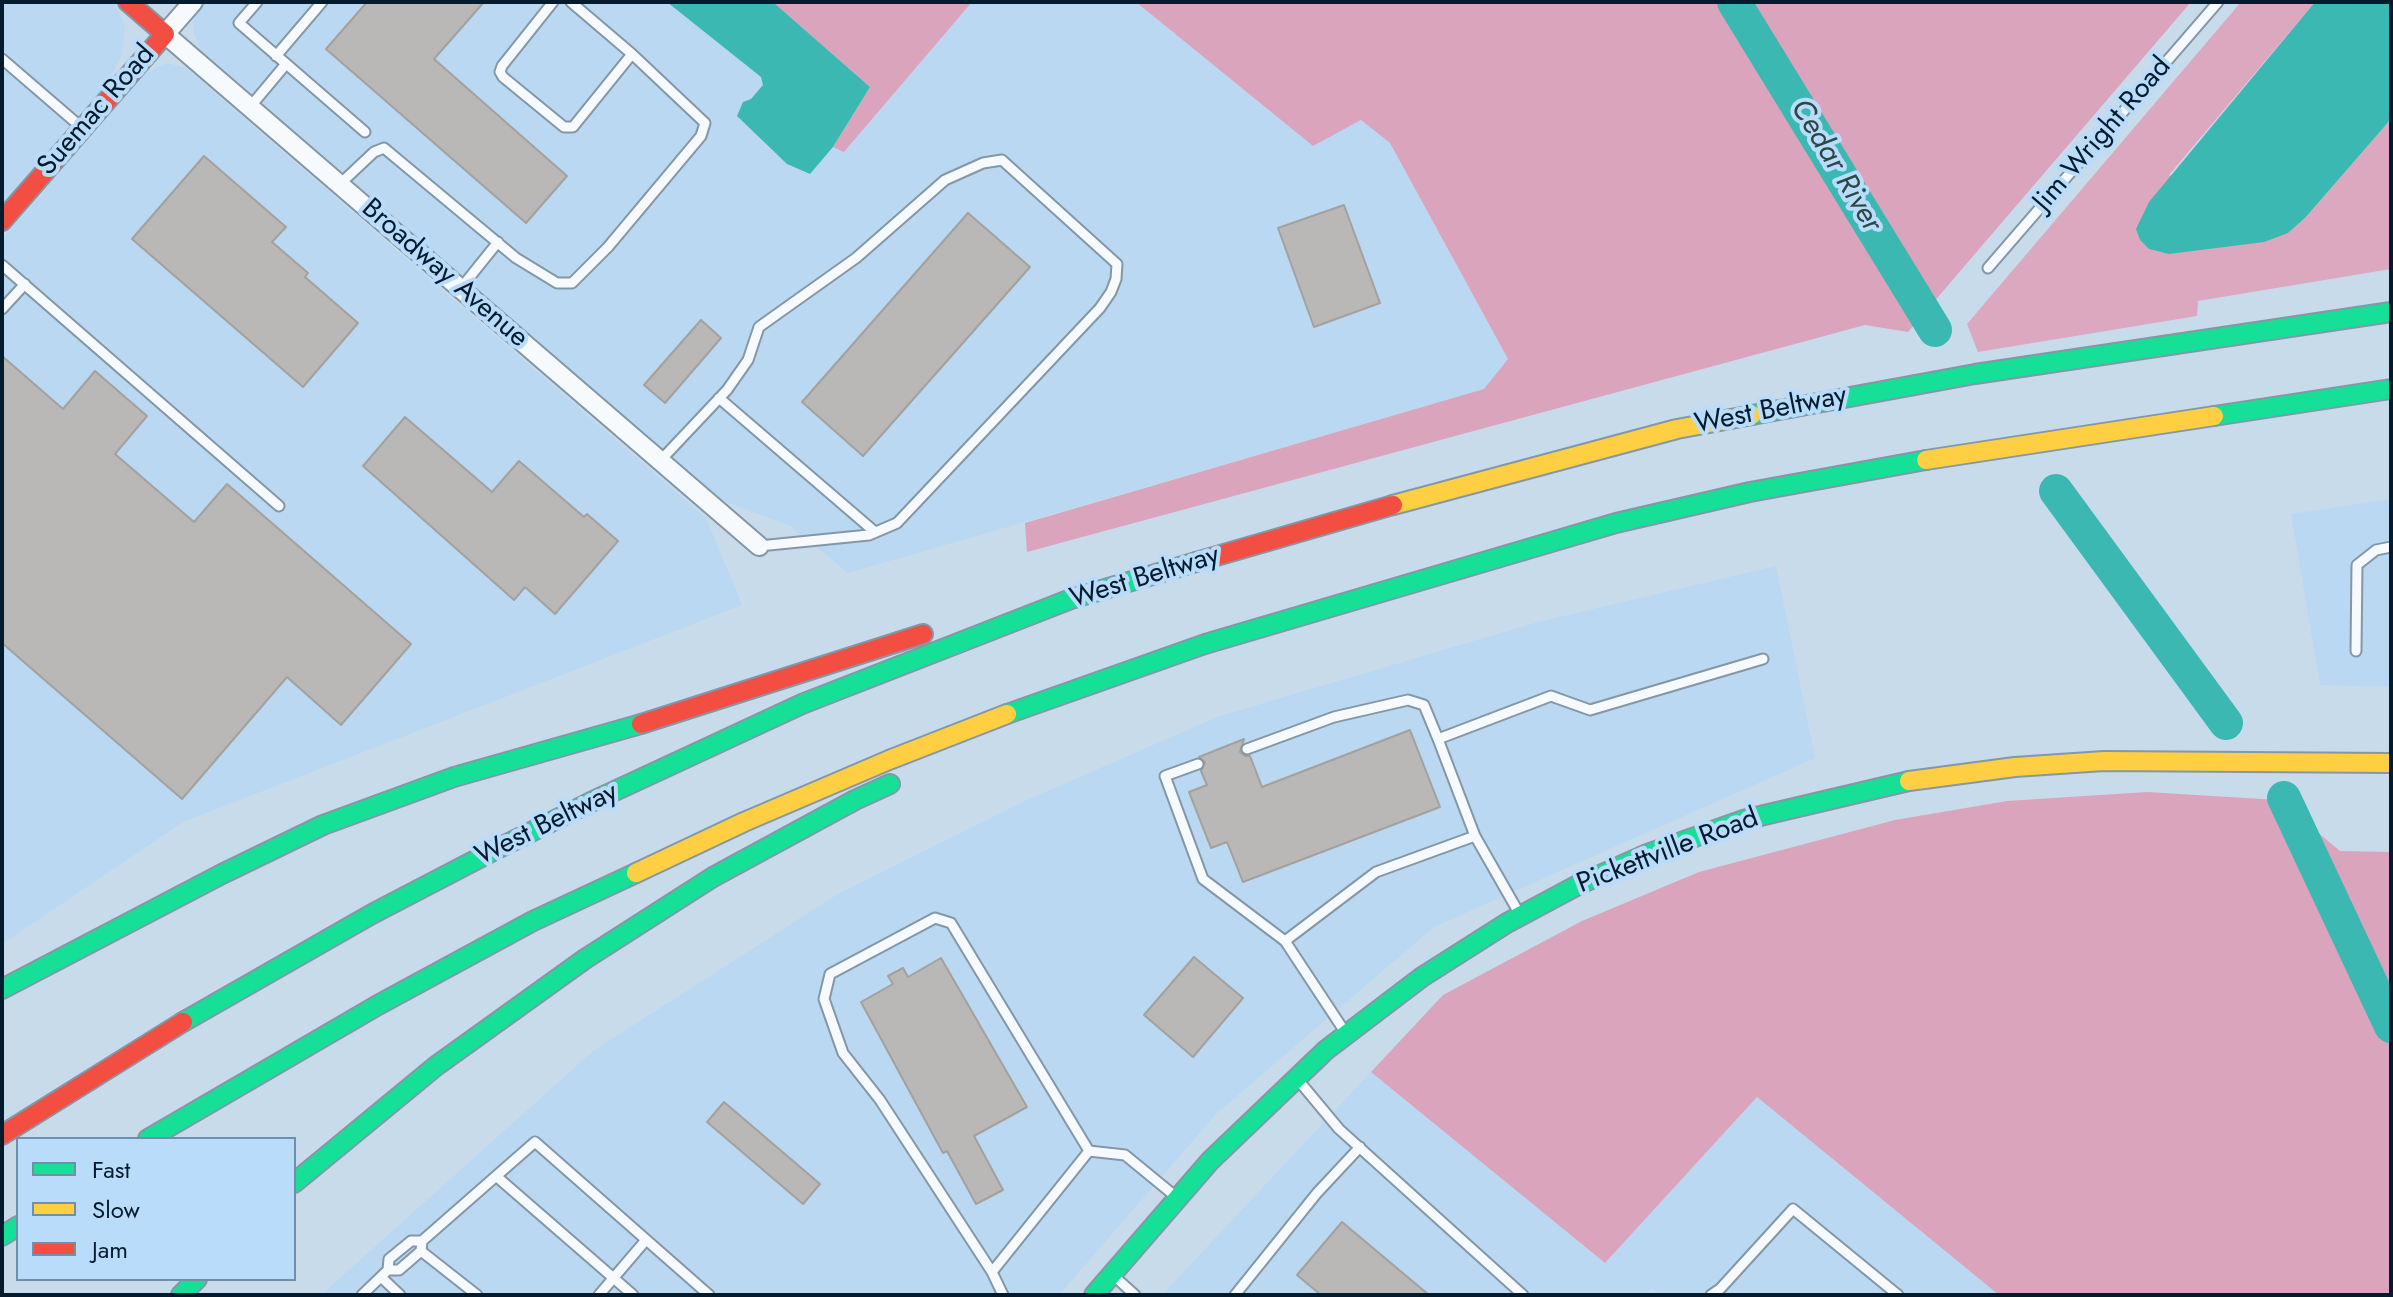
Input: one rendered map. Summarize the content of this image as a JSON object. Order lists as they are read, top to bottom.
{
  "streets": {
    "main road": [
      "Suemac Road",
      "Broadway Avenue",
      "West Beltway",
      "Pickettville Road"
    ],
    "lane": ["Jim Wright Road"]
  },
  "crossings": [
    ["Suemac Road", "Broadway Avenue"]
  ],
  "water": ["Cedar River"],
  "legend": ["Fast", "Slow", "Jam"]
}
